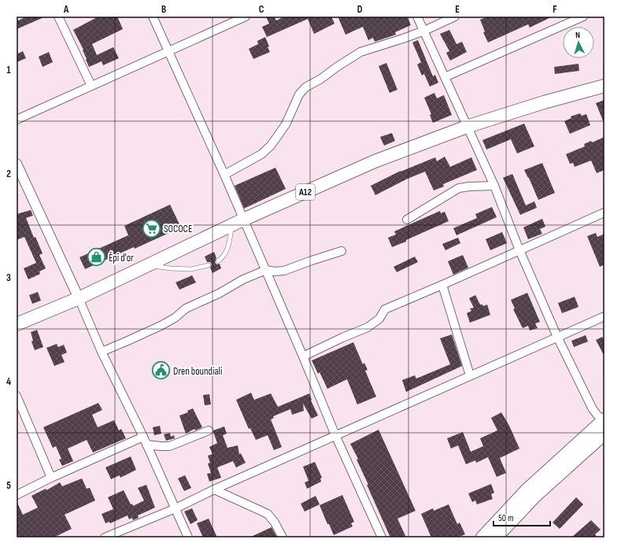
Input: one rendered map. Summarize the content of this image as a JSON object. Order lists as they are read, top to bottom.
{
  "streets": {
    "main road": ["A12"]
  },
  "places": {
    "supermarket": ["SOCOCE"],
    "shop": ["Épi d'or"],
    "public building": ["Dren boundiali"]
  },
  "scale_bar": "50 m",
  "north": "top",
  "grid": {
    "columns": [
      "A",
      "B",
      "C",
      "D",
      "E",
      "F"
    ],
    "rows": [
      "1",
      "2",
      "3",
      "4",
      "5"
    ]
  }
}
